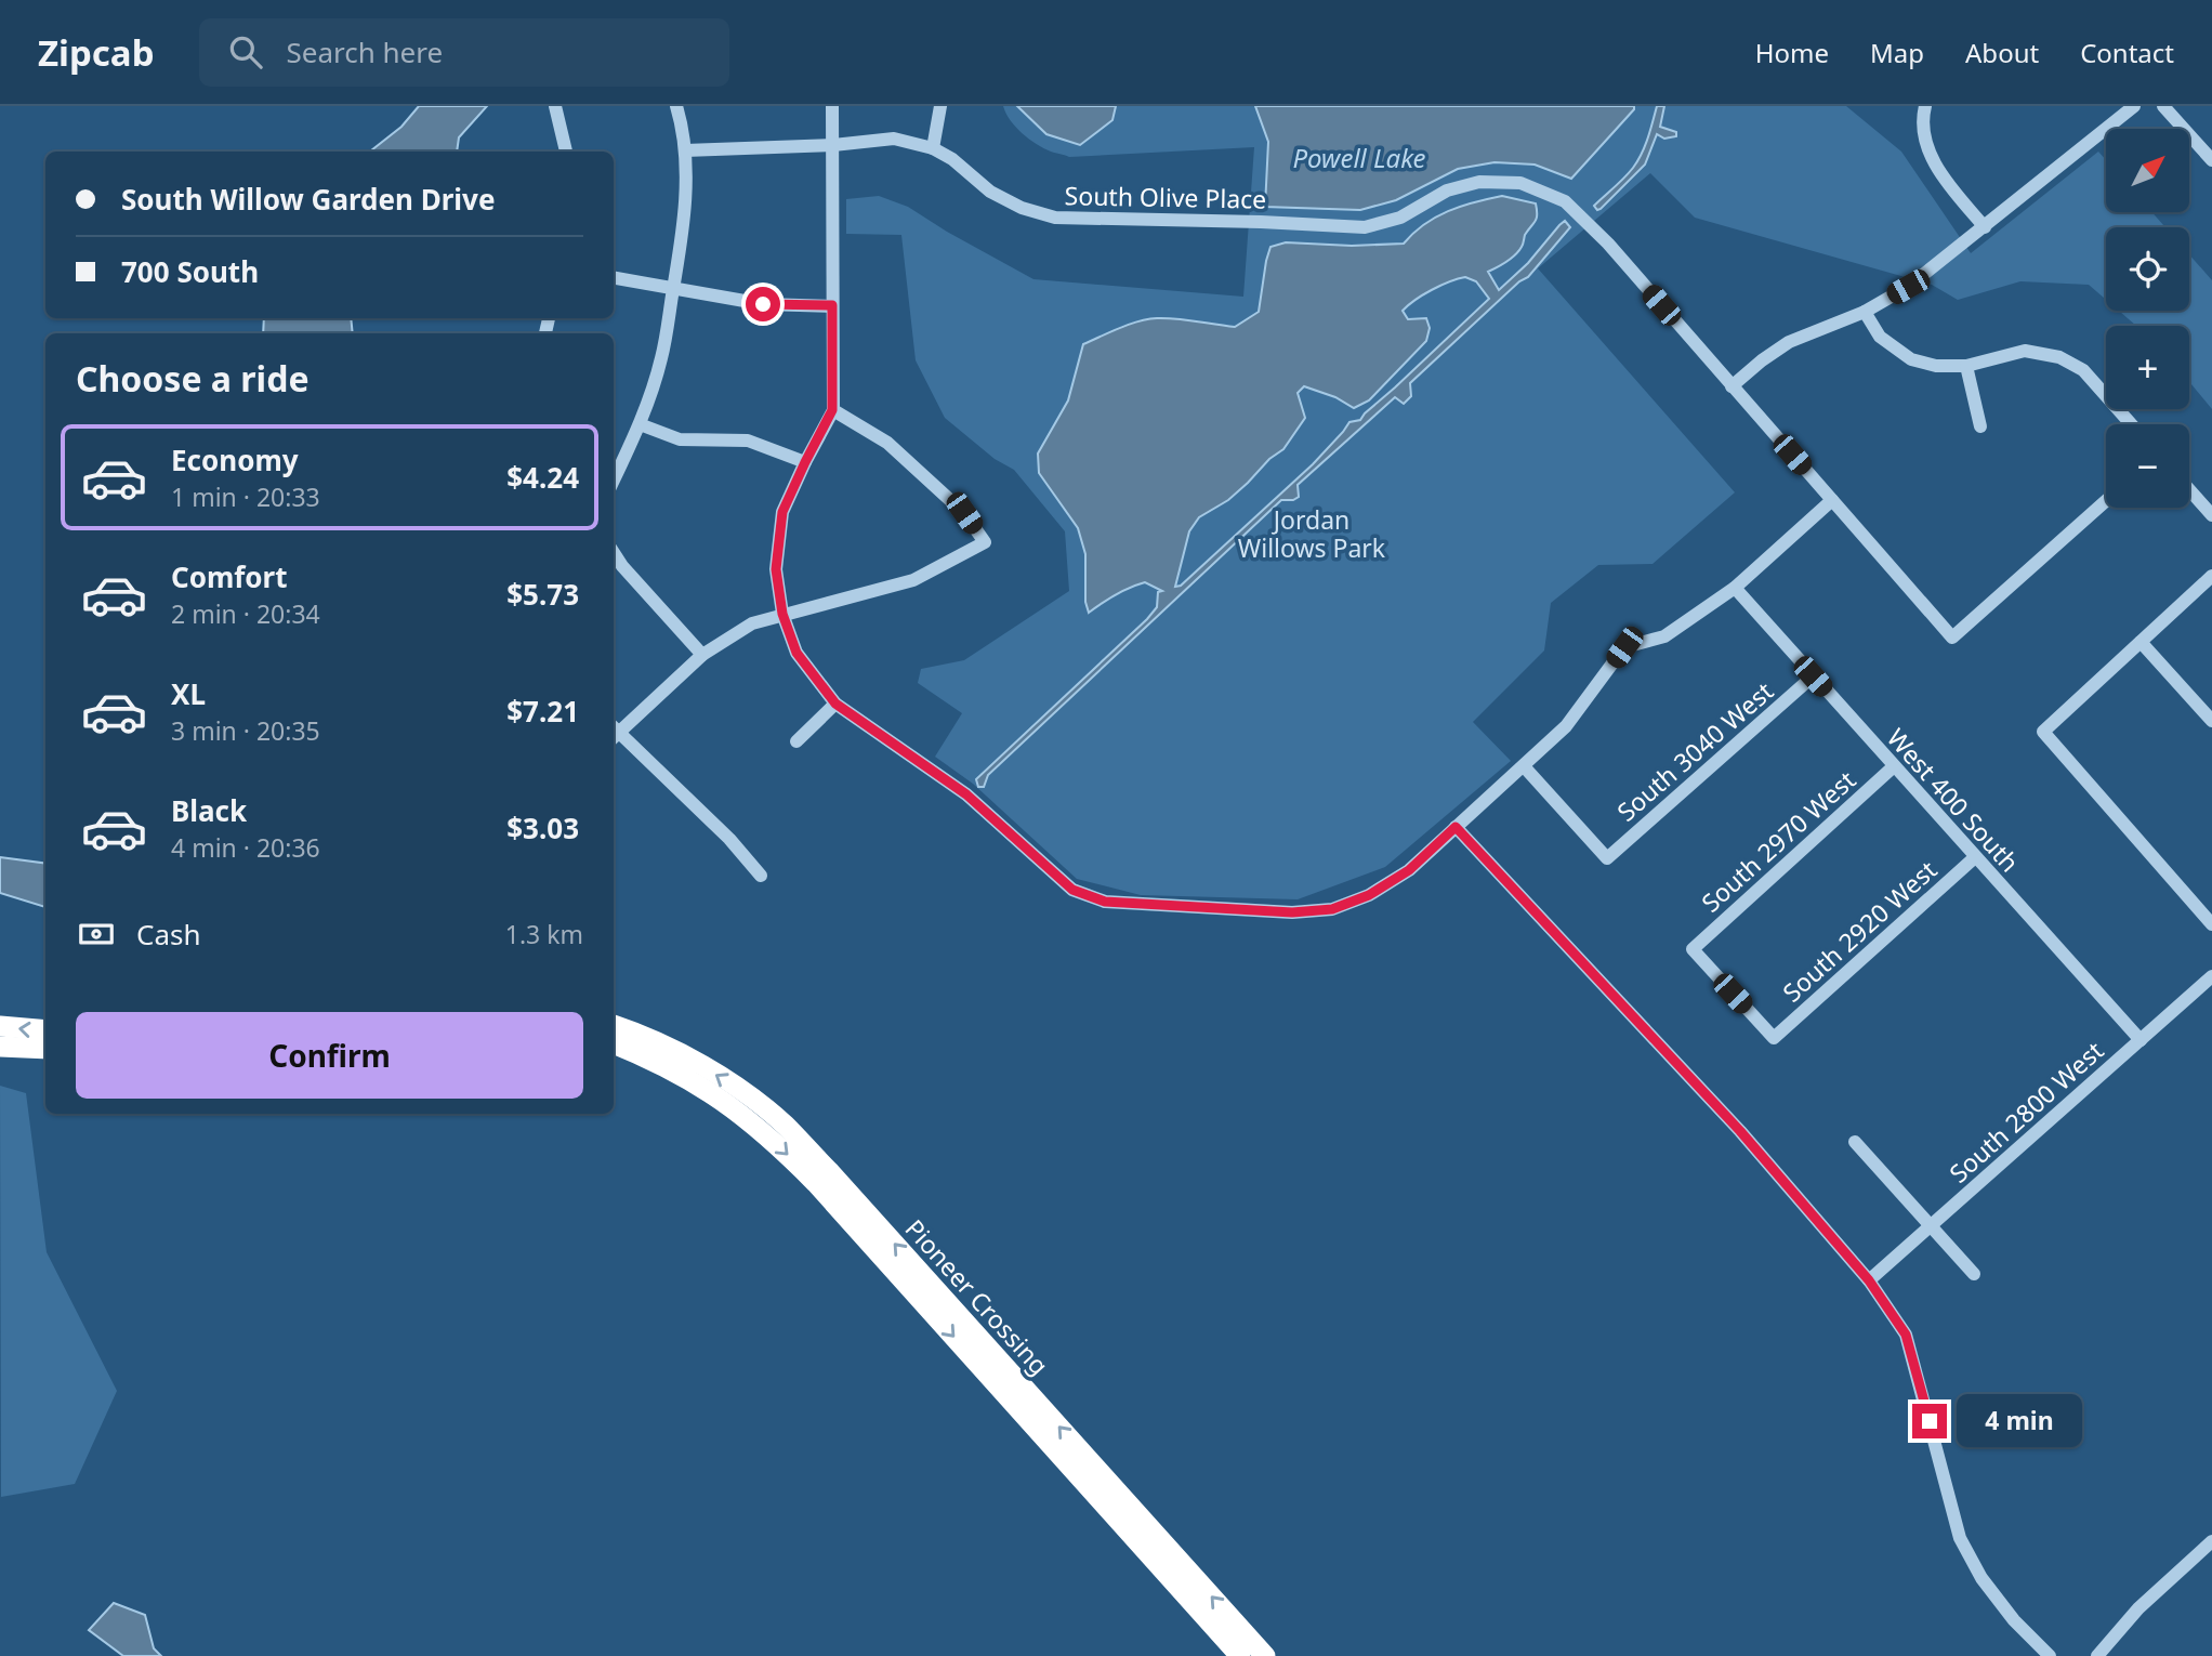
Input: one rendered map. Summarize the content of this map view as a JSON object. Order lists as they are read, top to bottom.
{
  "streets": {
    "highway": ["Pioneer Crossing"],
    "street": [
      "South Olive Place",
      "South 3040 West",
      "West 400 South",
      "South 2970 West",
      "South 2920 West",
      "South 2800 West"
    ]
  },
  "crossings": [
    ["South 3040 West", "West 400 South"],
    ["West 400 South", "South 2970 West"],
    ["West 400 South", "South 2920 West"],
    ["West 400 South", "South 2800 West"],
    ["South 2970 West", "South 2920 West"]
  ],
  "water": ["Powell Lake"],
  "parks": ["Jordan Willows Park"],
  "north": "top right",
  "page": {
    "header": "Zipcab",
    "search": "Search here",
    "nav": [
      "Home",
      "Map",
      "About",
      "Contact"
    ],
    "map_buttons": ["+", "−"],
    "banner": ["South Willow Garden Drive", "700 South"],
    "heading": "Choose a ride",
    "list": [
      {
        "name": "Economy",
        "note": "1 min · 20:33",
        "value": "$4.24"
      },
      {
        "name": "Comfort",
        "note": "2 min · 20:34",
        "value": "$5.73"
      },
      {
        "name": "XL",
        "note": "3 min · 20:35",
        "value": "$7.21"
      },
      {
        "name": "Black",
        "note": "4 min · 20:36",
        "value": "$3.03"
      }
    ],
    "pay": ["Cash", "1.3 km"],
    "buttons": "Confirm",
    "bubble": "4 min"
  }
}
